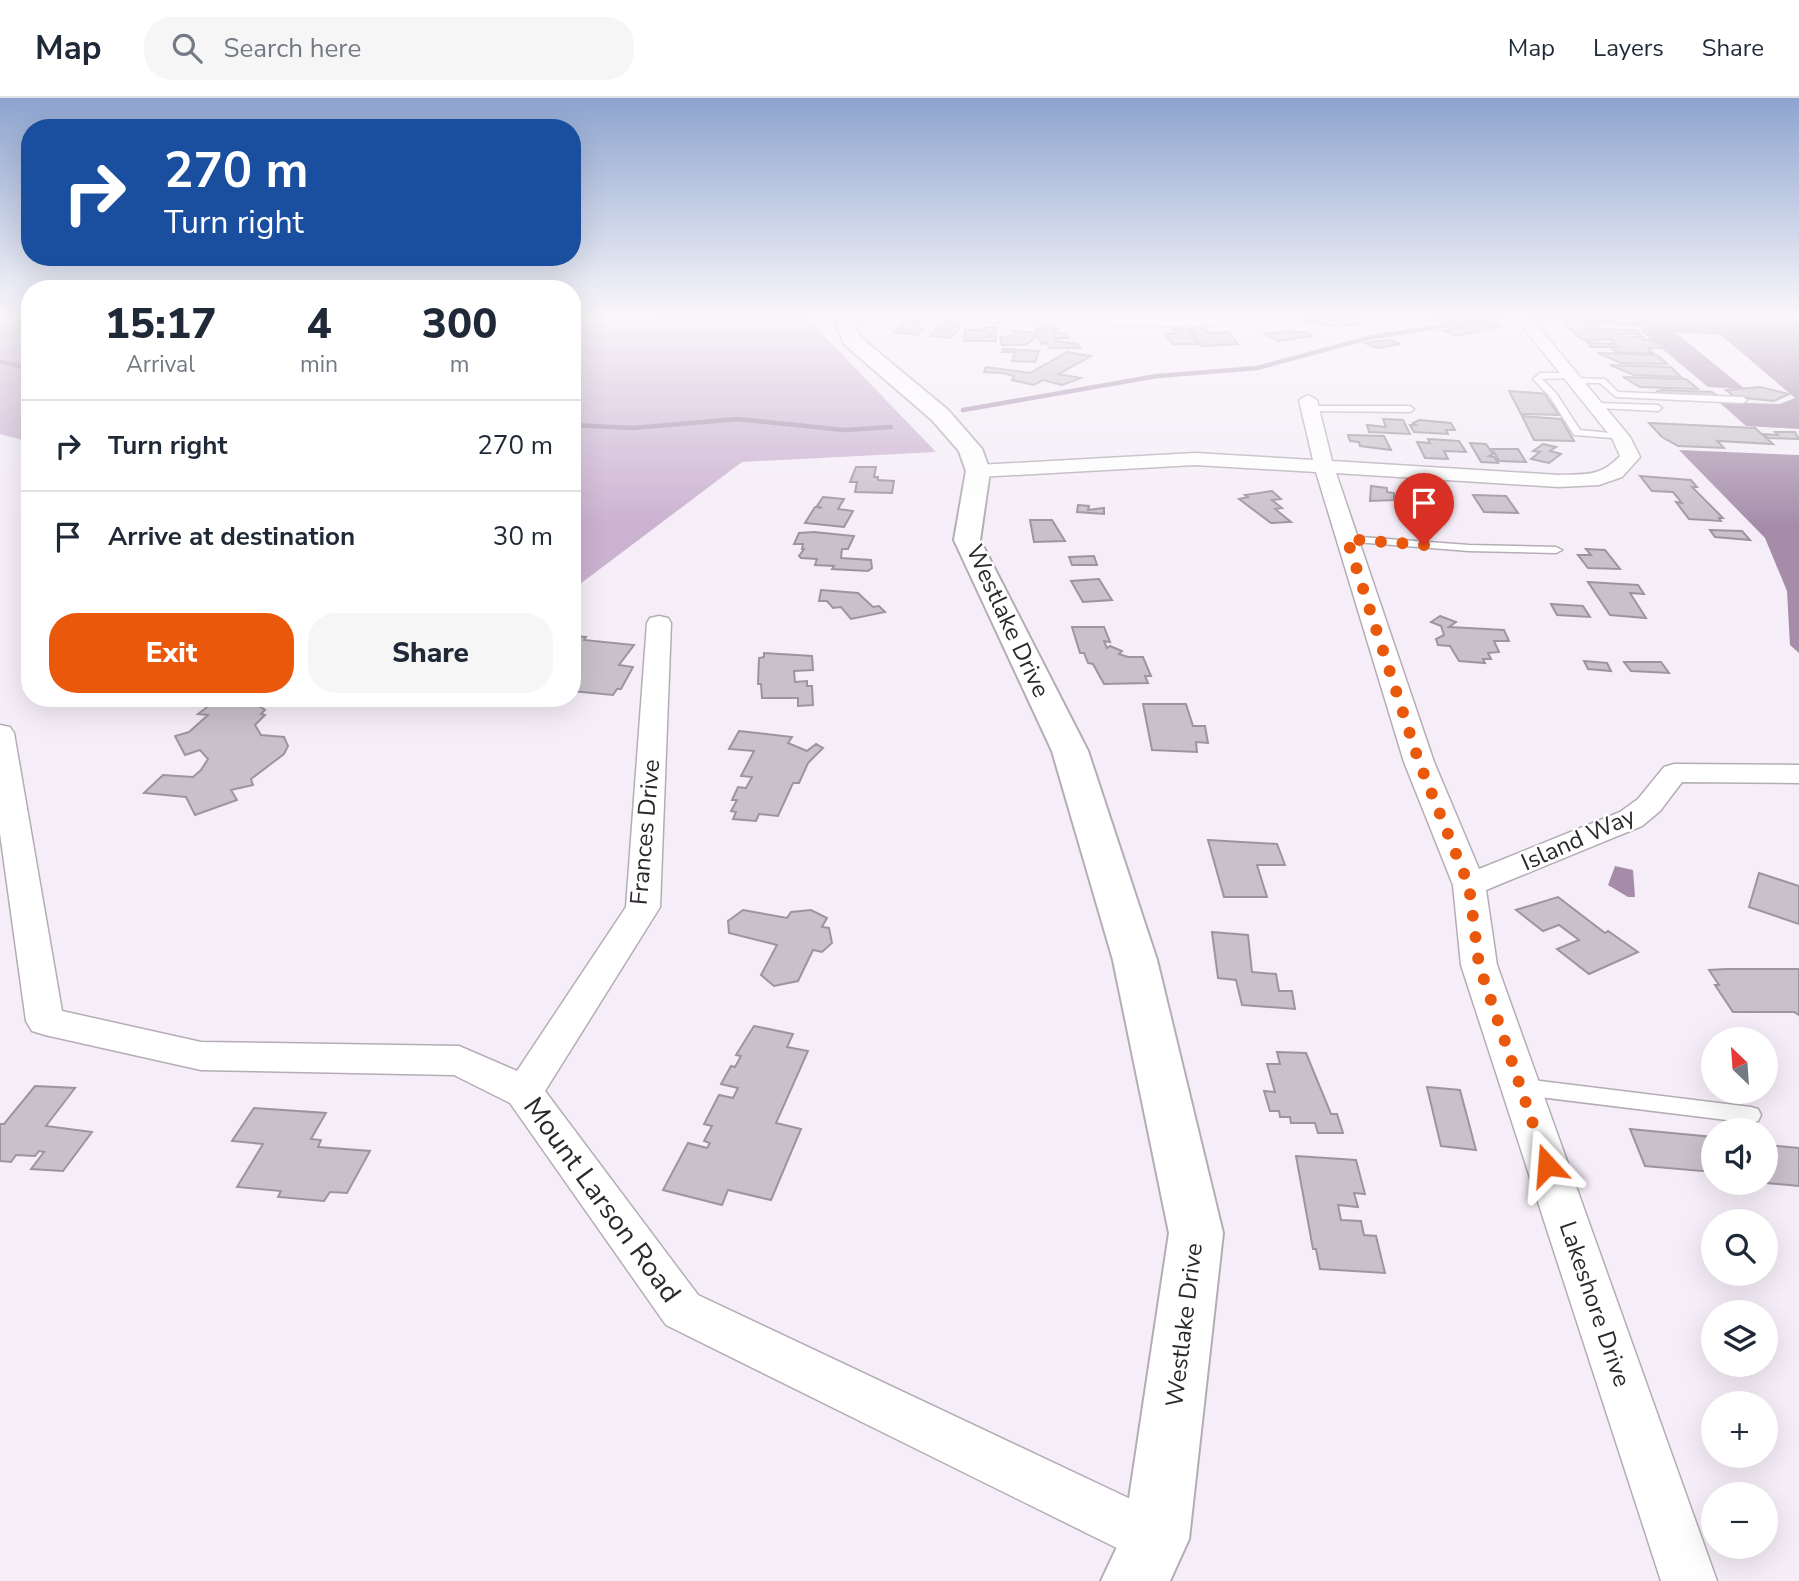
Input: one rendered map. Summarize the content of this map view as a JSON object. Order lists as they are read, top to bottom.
{
  "streets": {
    "street": [
      "Westlake Drive",
      "Frances Drive",
      "Island Way",
      "Mount Larson Road",
      "Lakeshore Drive"
    ]
  },
  "crossings": [
    ["Westlake Drive", "Mount Larson Road"],
    ["Frances Drive", "Mount Larson Road"],
    ["Island Way", "Lakeshore Drive"]
  ],
  "north": "top left",
  "page": {
    "header": "Map",
    "search": "Search here",
    "nav": ["Map", "Layers", "Share"],
    "turn": ["270 m", "Turn right"],
    "eta": [
      "15:17",
      "Arrival",
      "4",
      "min",
      "300",
      "m"
    ],
    "list": [
      {
        "name": "Turn right",
        "value": "270 m"
      },
      {
        "name": "Arrive at destination",
        "value": "30 m"
      }
    ],
    "buttons": ["Exit", "Share"],
    "map_buttons": ["+", "−"]
  }
}
